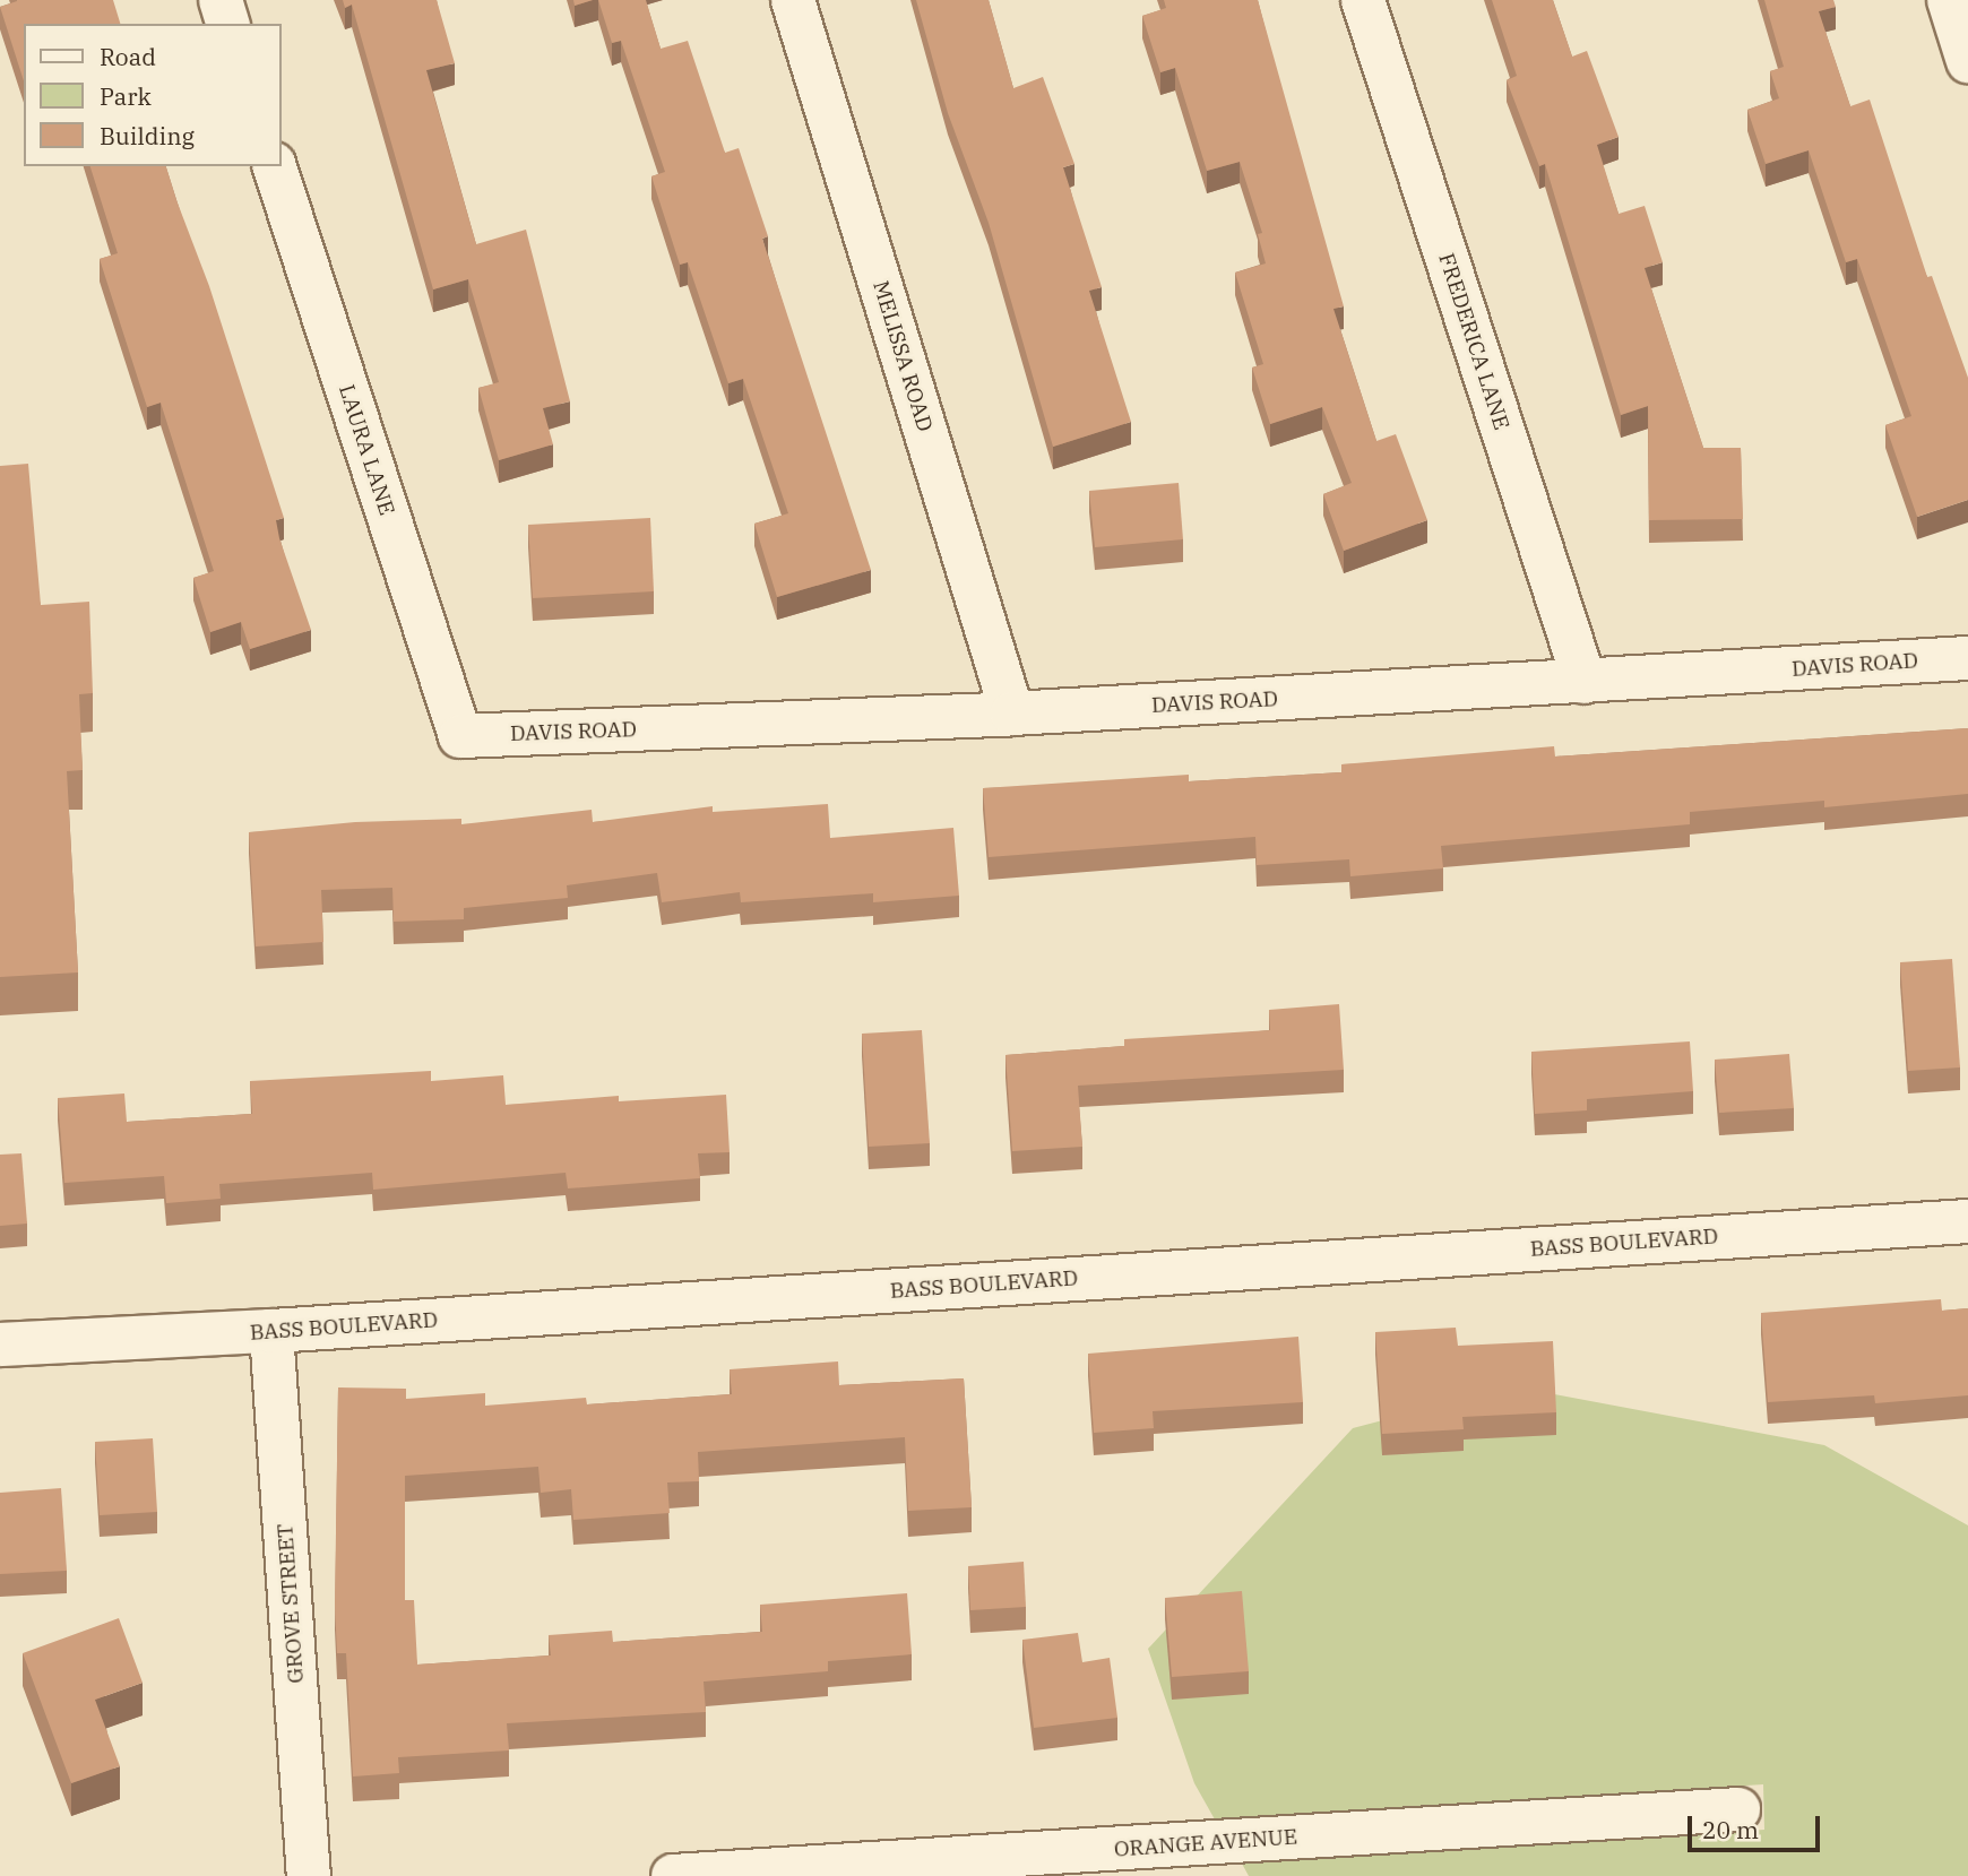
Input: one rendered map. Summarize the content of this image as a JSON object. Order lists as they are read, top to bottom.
{
  "streets": {
    "street": [
      "FREDERICA LANE",
      "MELISSA ROAD",
      "LAURA LANE",
      "DAVIS ROAD",
      "BASS BOULEVARD",
      "GROVE STREET",
      "ORANGE AVENUE"
    ]
  },
  "crossings": [
    ["FREDERICA LANE", "DAVIS ROAD"],
    ["MELISSA ROAD", "DAVIS ROAD"],
    ["LAURA LANE", "DAVIS ROAD"],
    ["BASS BOULEVARD", "GROVE STREET"]
  ],
  "legend": ["Road", "Park", "Building"],
  "scale_bar": "20 m"
}
